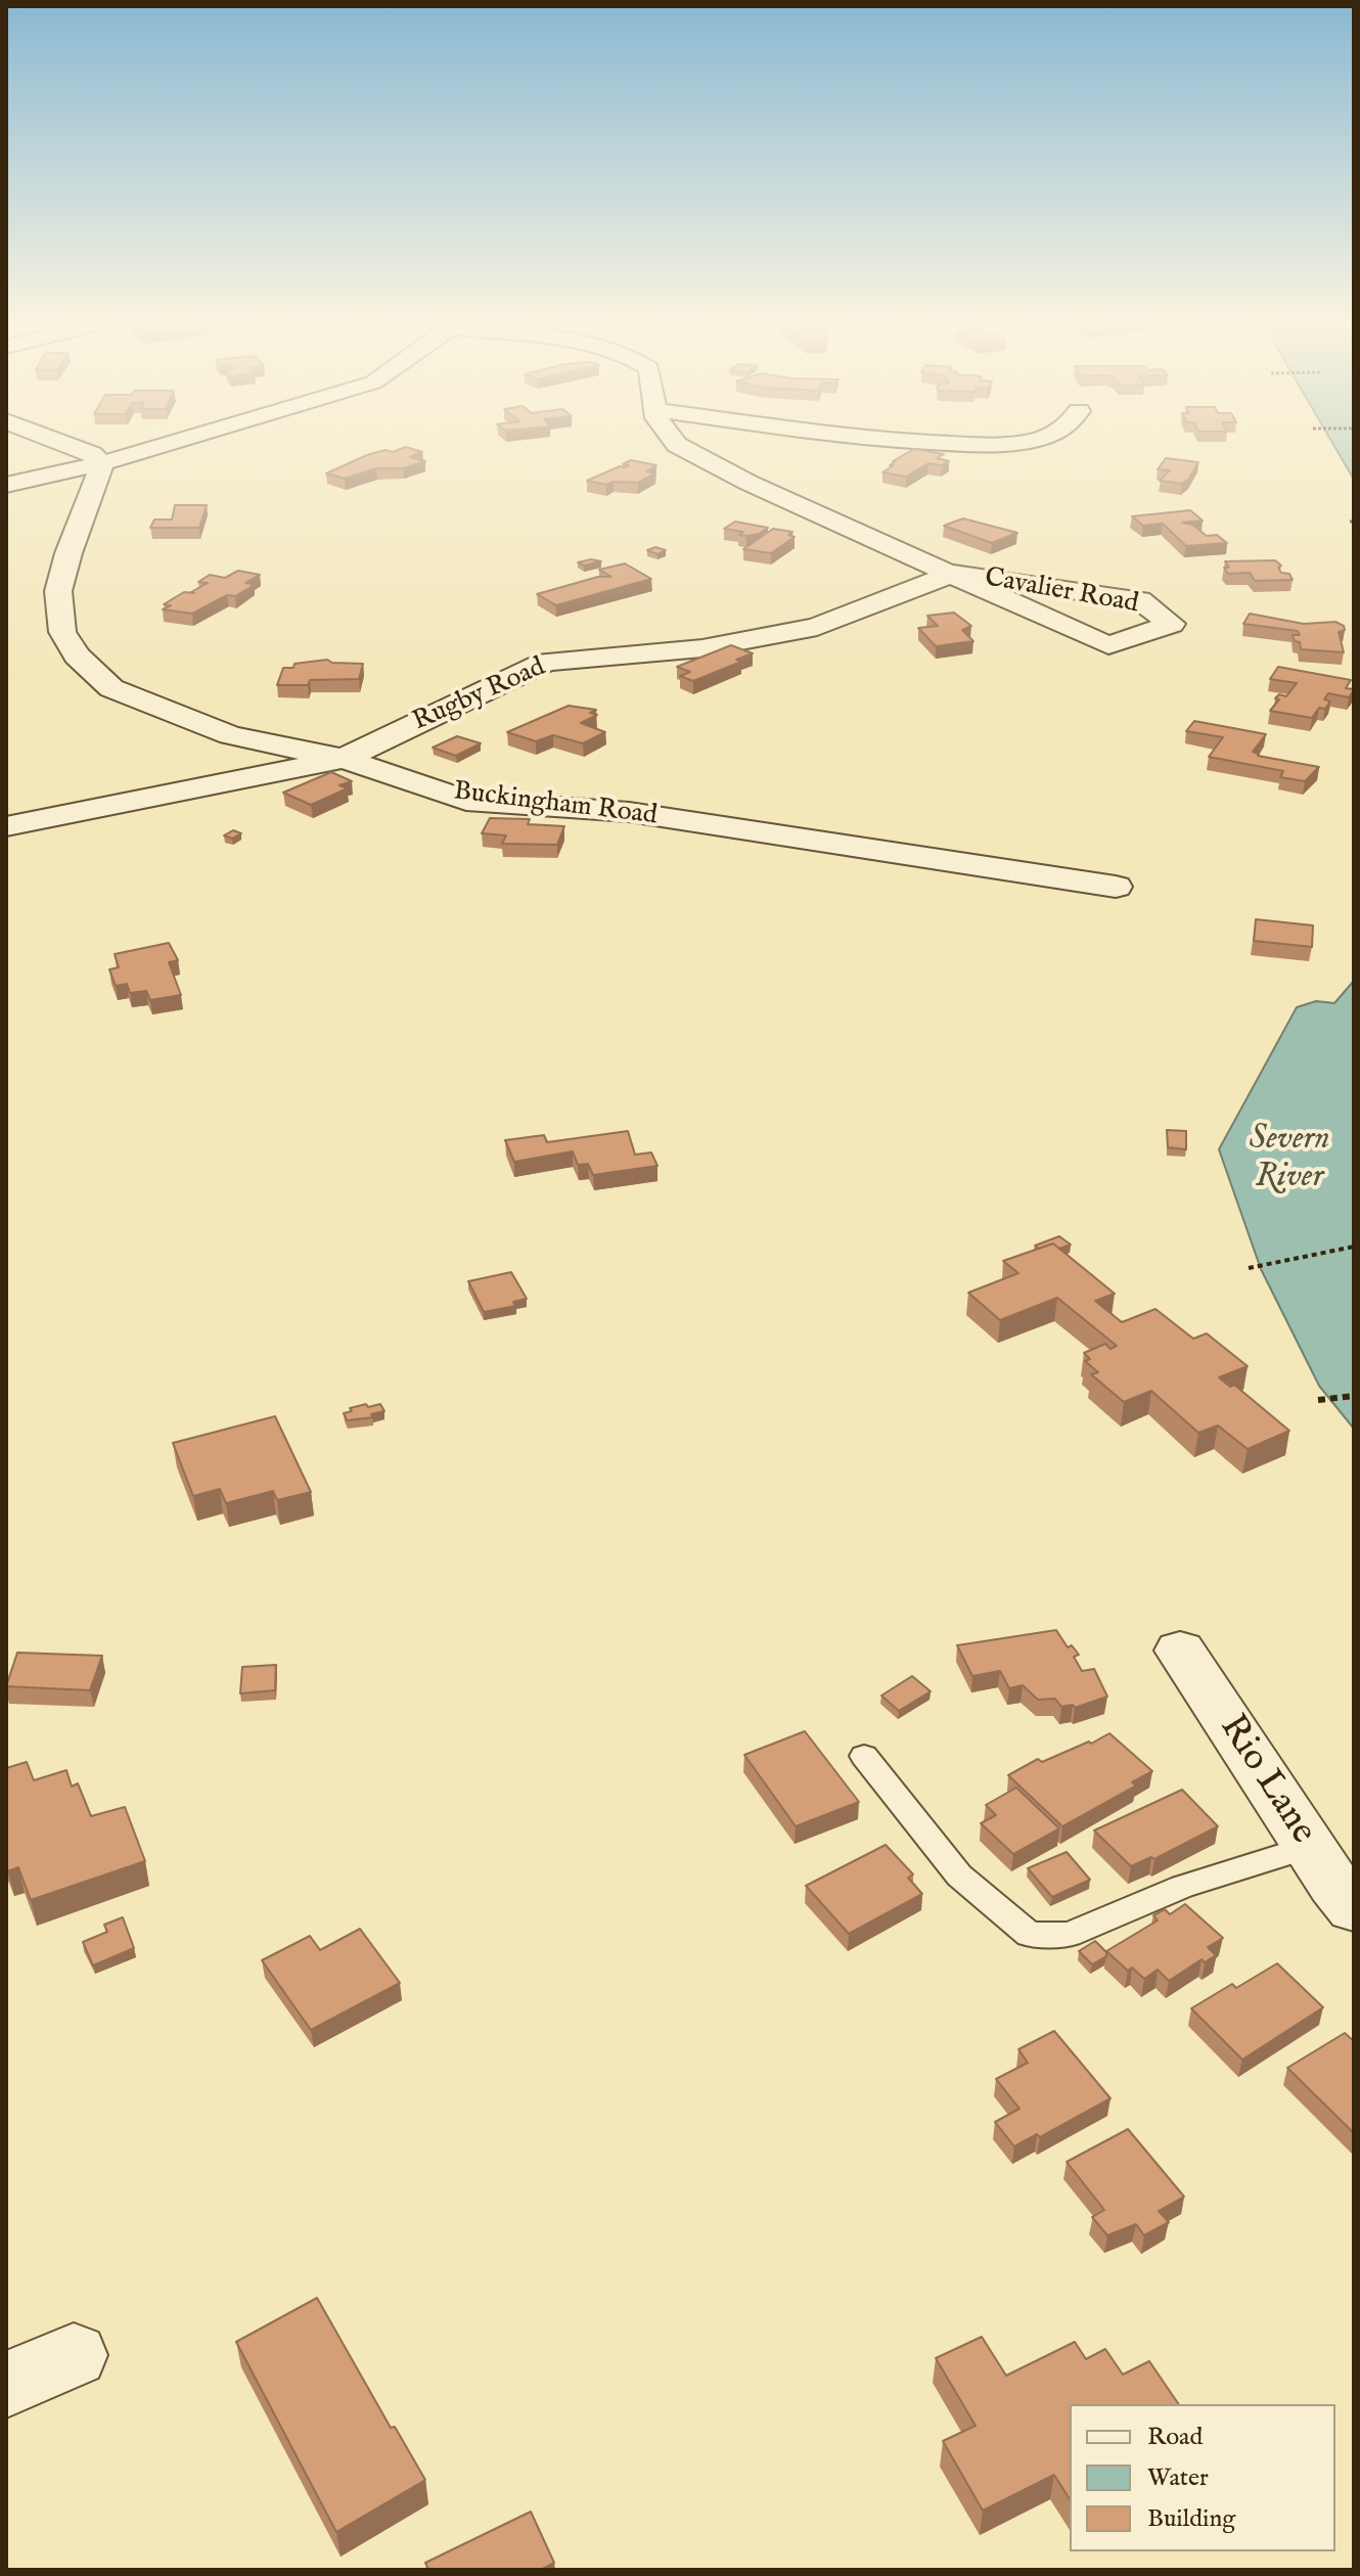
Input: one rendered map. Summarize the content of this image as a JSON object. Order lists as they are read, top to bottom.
{
  "streets": {
    "street": [
      "Cavalier Road",
      "Rugby Road",
      "Buckingham Road",
      "Rio Lane"
    ]
  },
  "crossings": [
    ["Cavalier Road", "Rugby Road"],
    ["Rugby Road", "Buckingham Road"]
  ],
  "water": ["Severn River"],
  "legend": ["Road", "Water", "Building"]
}
